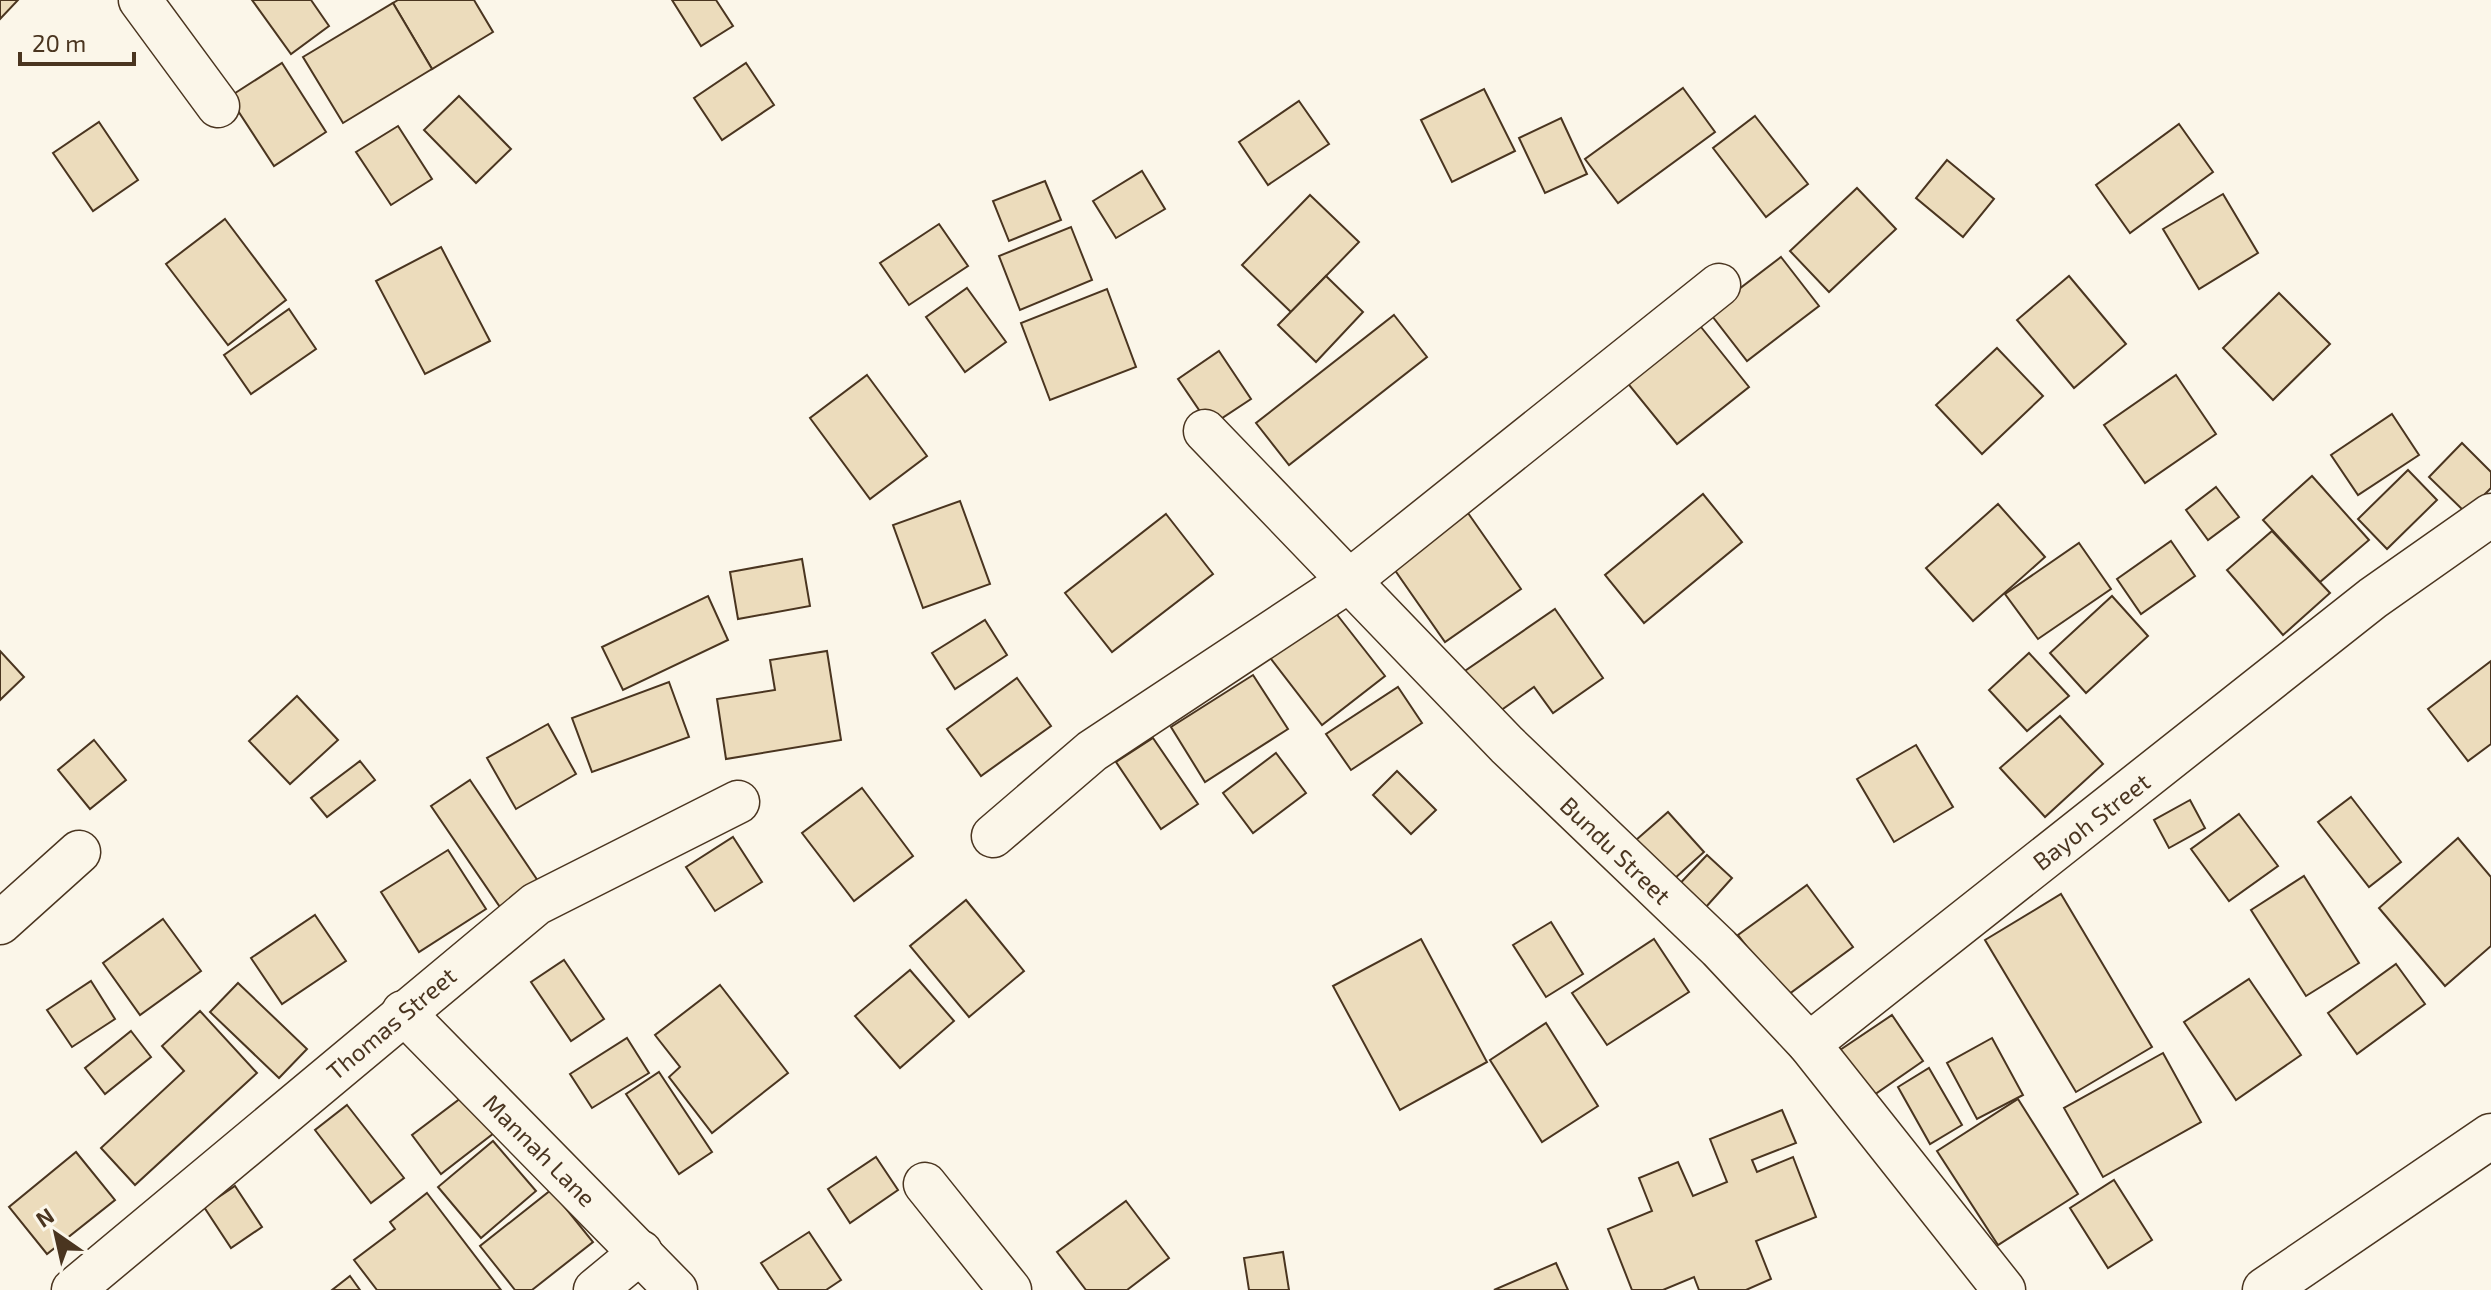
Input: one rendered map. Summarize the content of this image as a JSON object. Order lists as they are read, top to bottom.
{
  "streets": {
    "street": [
      "Bayoh Street",
      "Bundu Street",
      "Thomas Street",
      "Mannah Lane"
    ]
  },
  "crossings": [
    ["Bayoh Street", "Bundu Street"],
    ["Thomas Street", "Mannah Lane"]
  ],
  "scale_bar": "20 m",
  "north": "top left"
}
